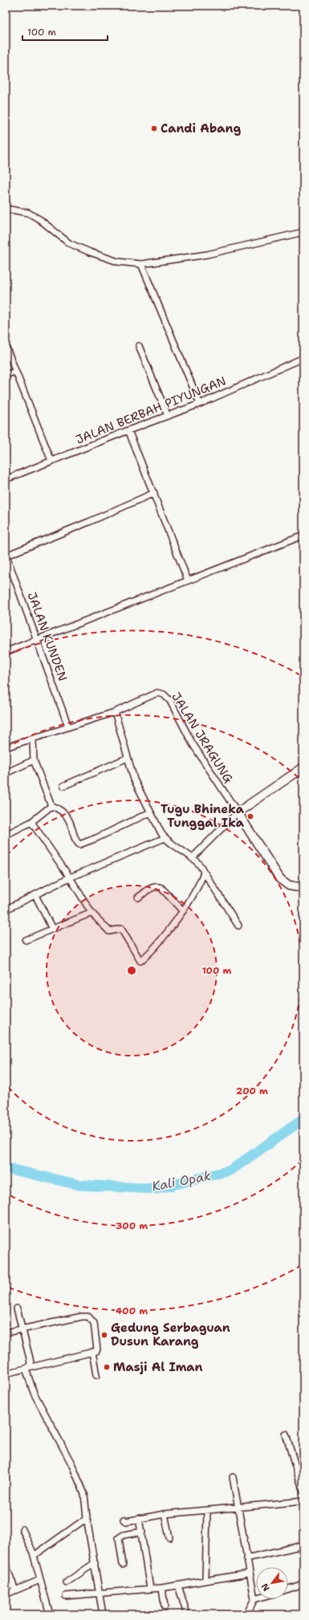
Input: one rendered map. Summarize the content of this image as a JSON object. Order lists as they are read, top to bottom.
{
  "streets": {
    "street": ["JALAN BERBAH PIYUNGAN", "JALAN KUNDEN", "JALAN JRAGUNG"]
  },
  "crossings": [
    ["JALAN KUNDEN", "JALAN JRAGUNG"]
  ],
  "water": ["Kali Opak"],
  "places": [
    "Candi Abang",
    "Tugu Bhineka Tunggal Ika",
    "Gedung Serbaguan Dusun Karang",
    "Masji Al Iman"
  ],
  "scale_bar": "100 m",
  "north": "bottom left",
  "rings": [
    "100 m",
    "200 m",
    "300 m",
    "400 m"
  ]
}
